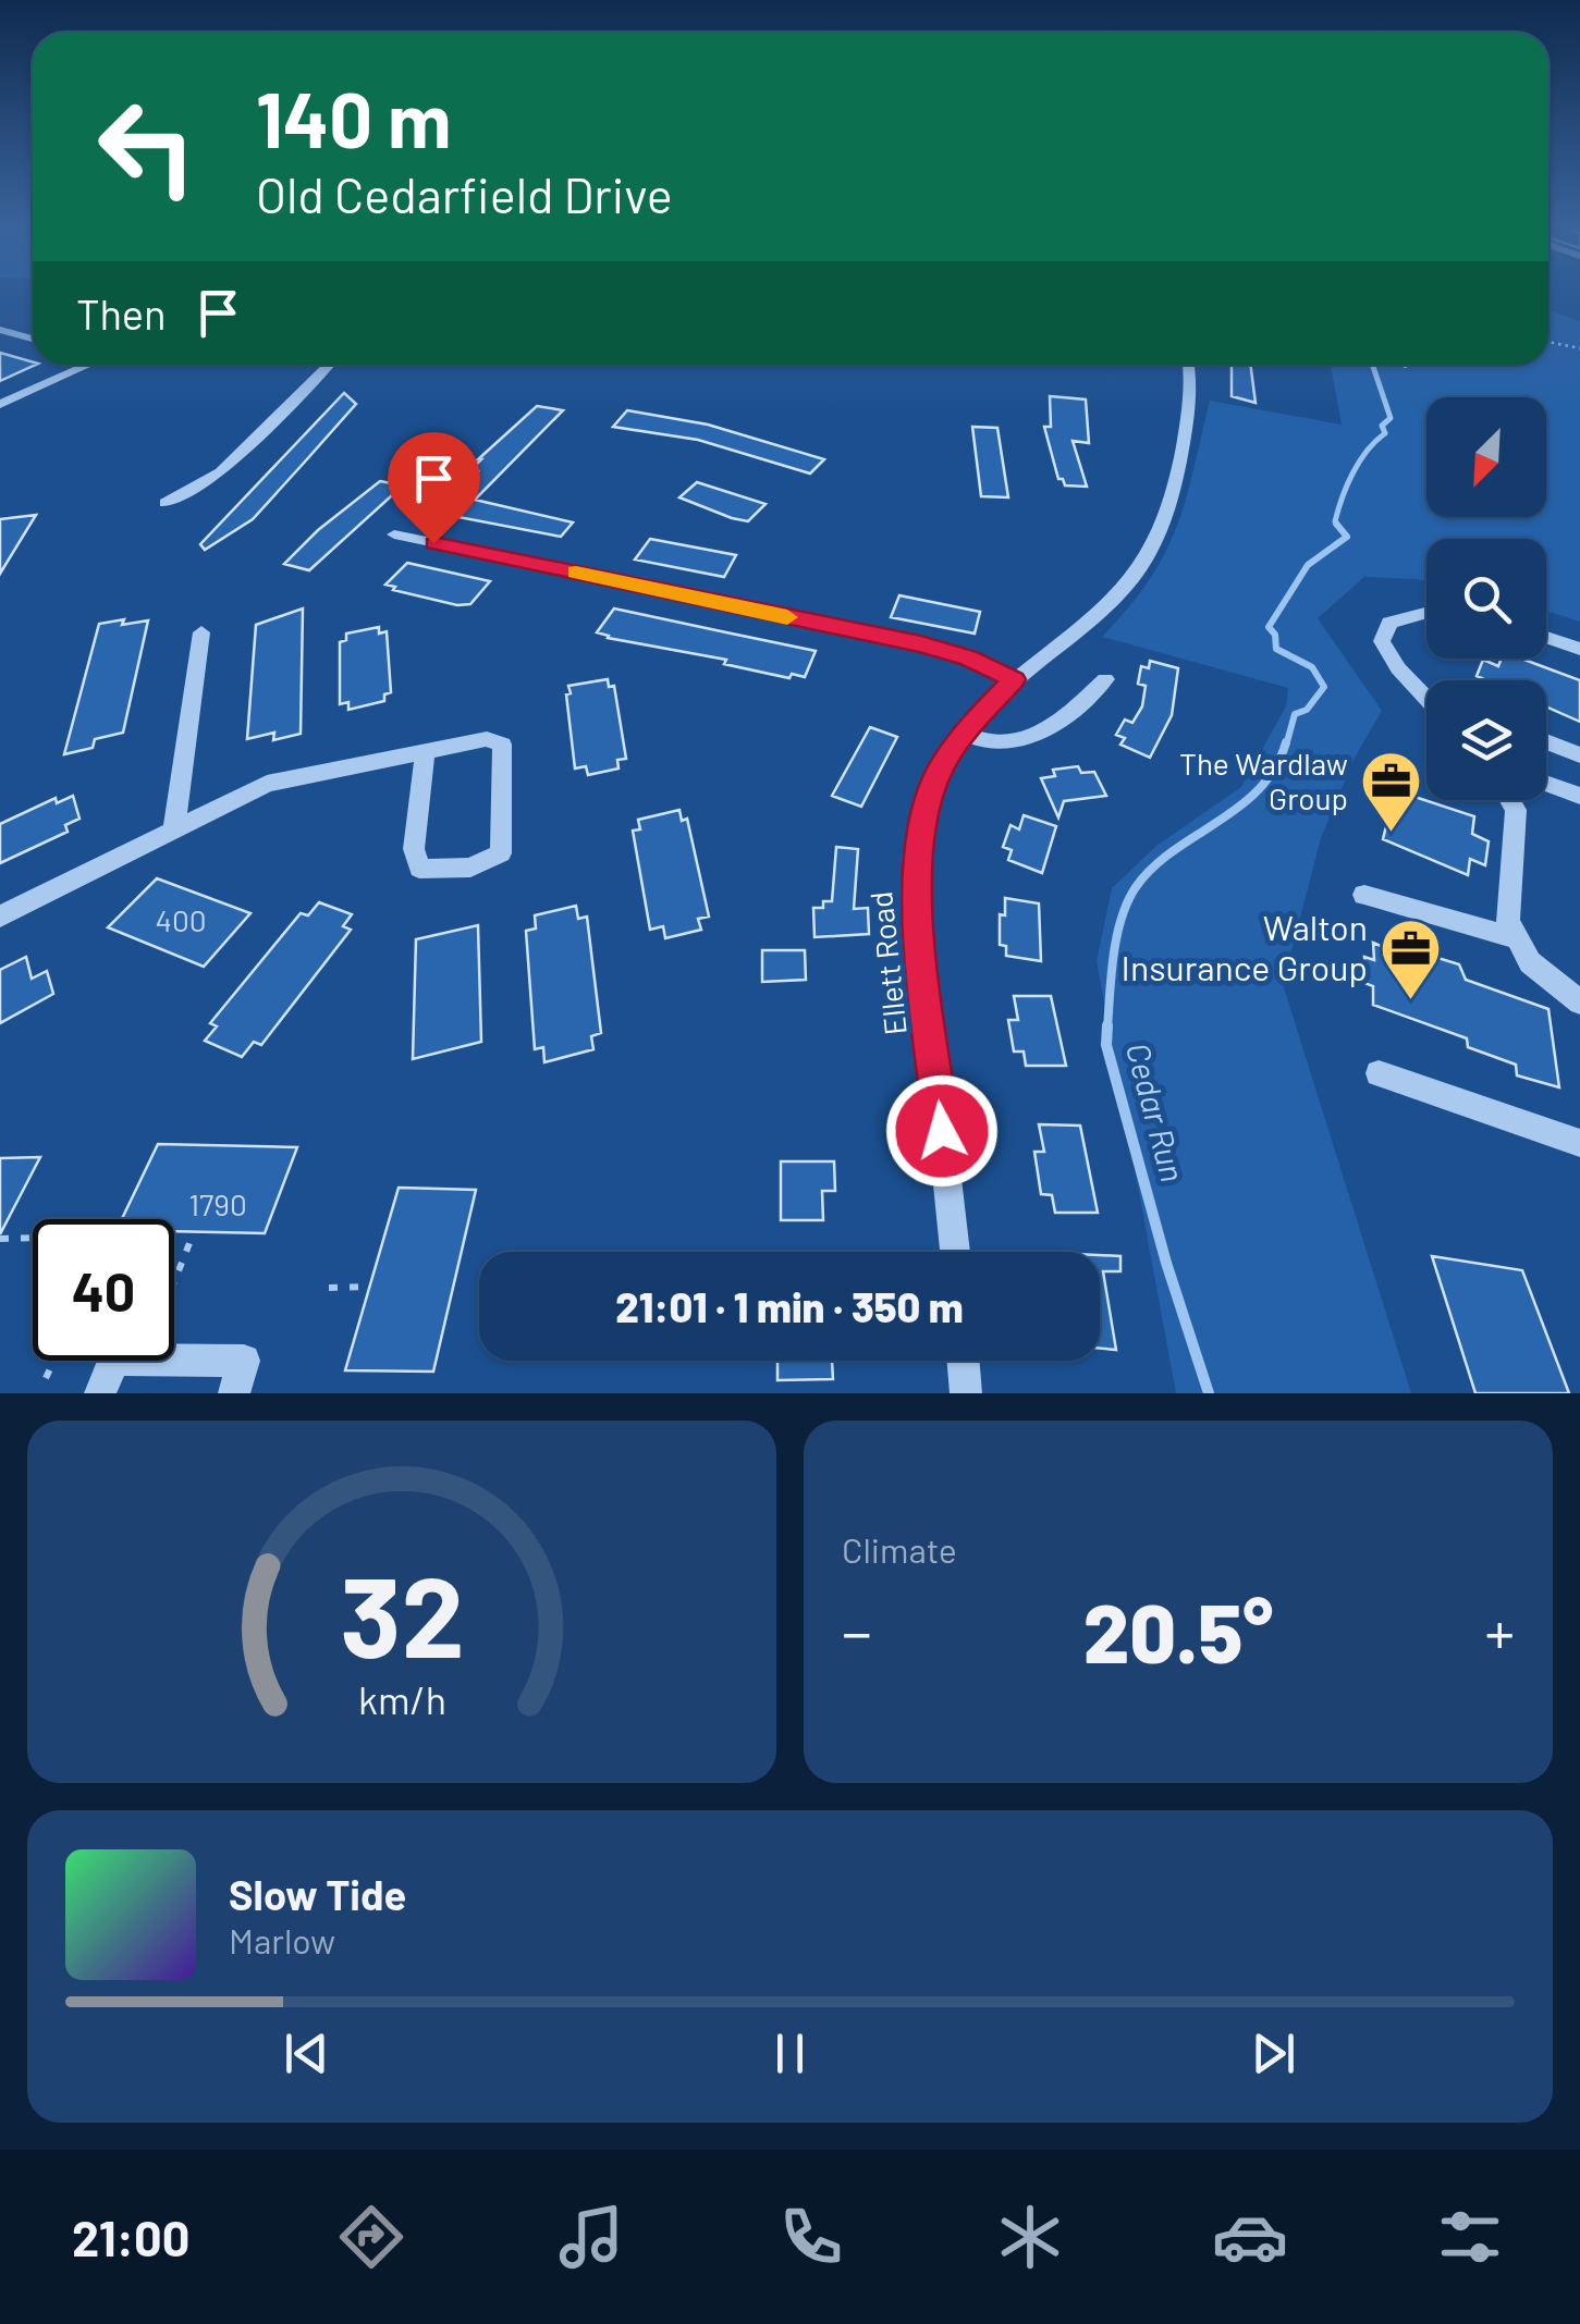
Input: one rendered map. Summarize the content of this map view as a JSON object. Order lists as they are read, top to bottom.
{
  "streets": {
    "street": ["Ellett Road"]
  },
  "water": ["Cedar Run"],
  "places": {
    "office": ["The Wardlaw Group", "Walton Insurance Group"]
  },
  "house_numbers": ["400", "1790"],
  "north": "bottom left",
  "page": {
    "turn": ["140 m", "Old Cedarfield Drive"],
    "then": "Then",
    "limit": "40",
    "trip": "21:01 · 1 min · 350 m",
    "tile": "Climate",
    "heat": ["−", "20.5°", "+"],
    "song": ["Slow Tide", "Marlow"],
    "tabs": "21:00",
    "gauge": ["32", "km/h"]
  }
}
